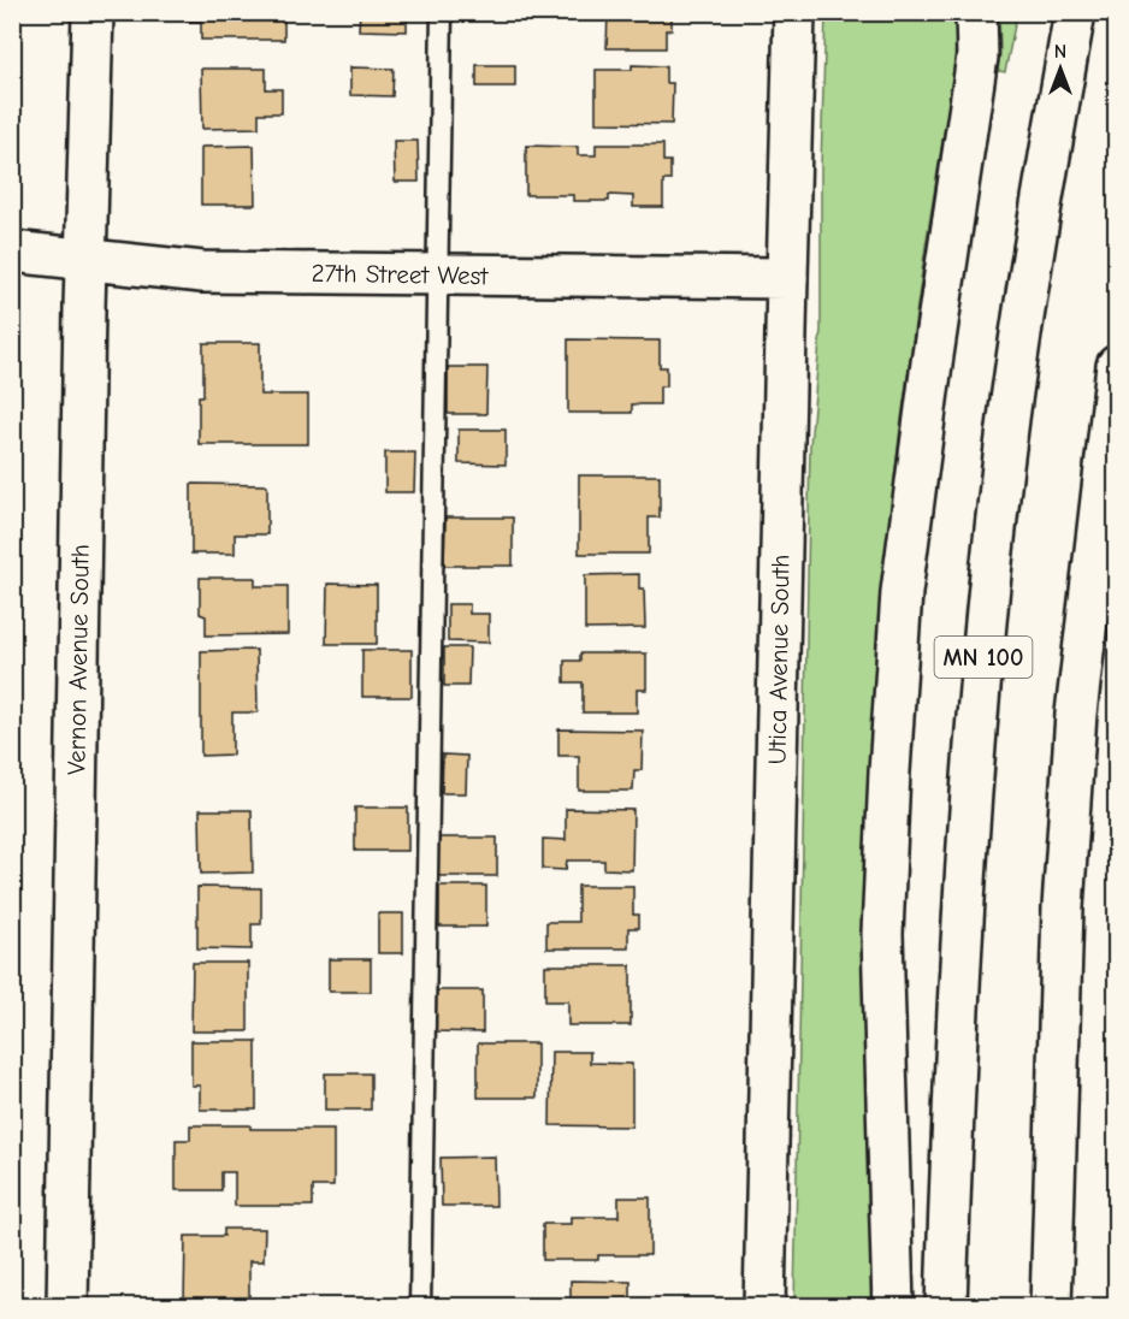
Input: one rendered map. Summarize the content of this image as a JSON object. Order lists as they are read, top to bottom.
{
  "streets": {
    "main road": [
      "27th Street West",
      "MN 100",
      "Vernon Avenue South",
      "Utica Avenue South"
    ]
  },
  "crossings": [
    ["27th Street West", "Vernon Avenue South"],
    ["27th Street West", "Utica Avenue South"]
  ],
  "north": "top"
}
